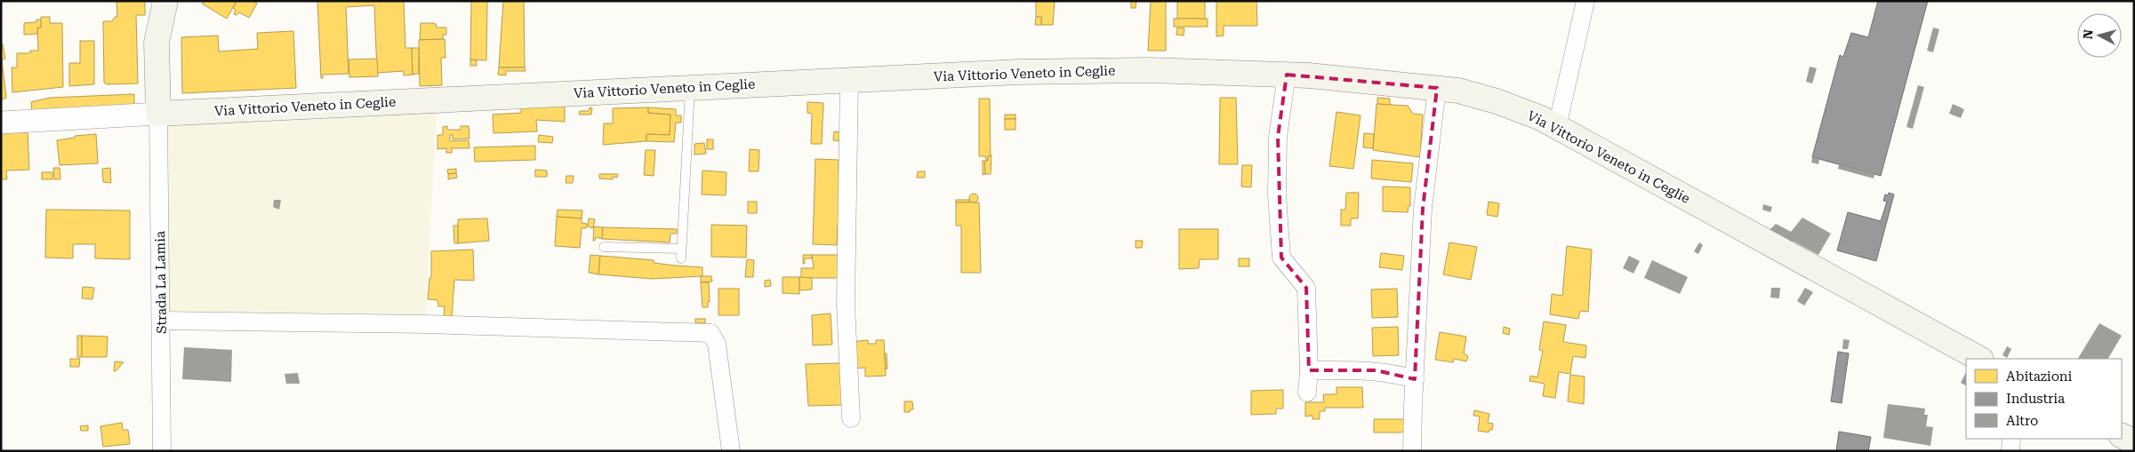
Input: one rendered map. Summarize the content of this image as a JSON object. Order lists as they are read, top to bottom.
{
  "streets": {
    "main road": ["Via Vittorio Veneto in Ceglie"],
    "street": ["Strada La Lamia"]
  },
  "crossings": [
    ["Via Vittorio Veneto in Ceglie", "Strada La Lamia"]
  ],
  "legend": ["Abitazioni", "Industria", "Altro"],
  "north": "left"
}
